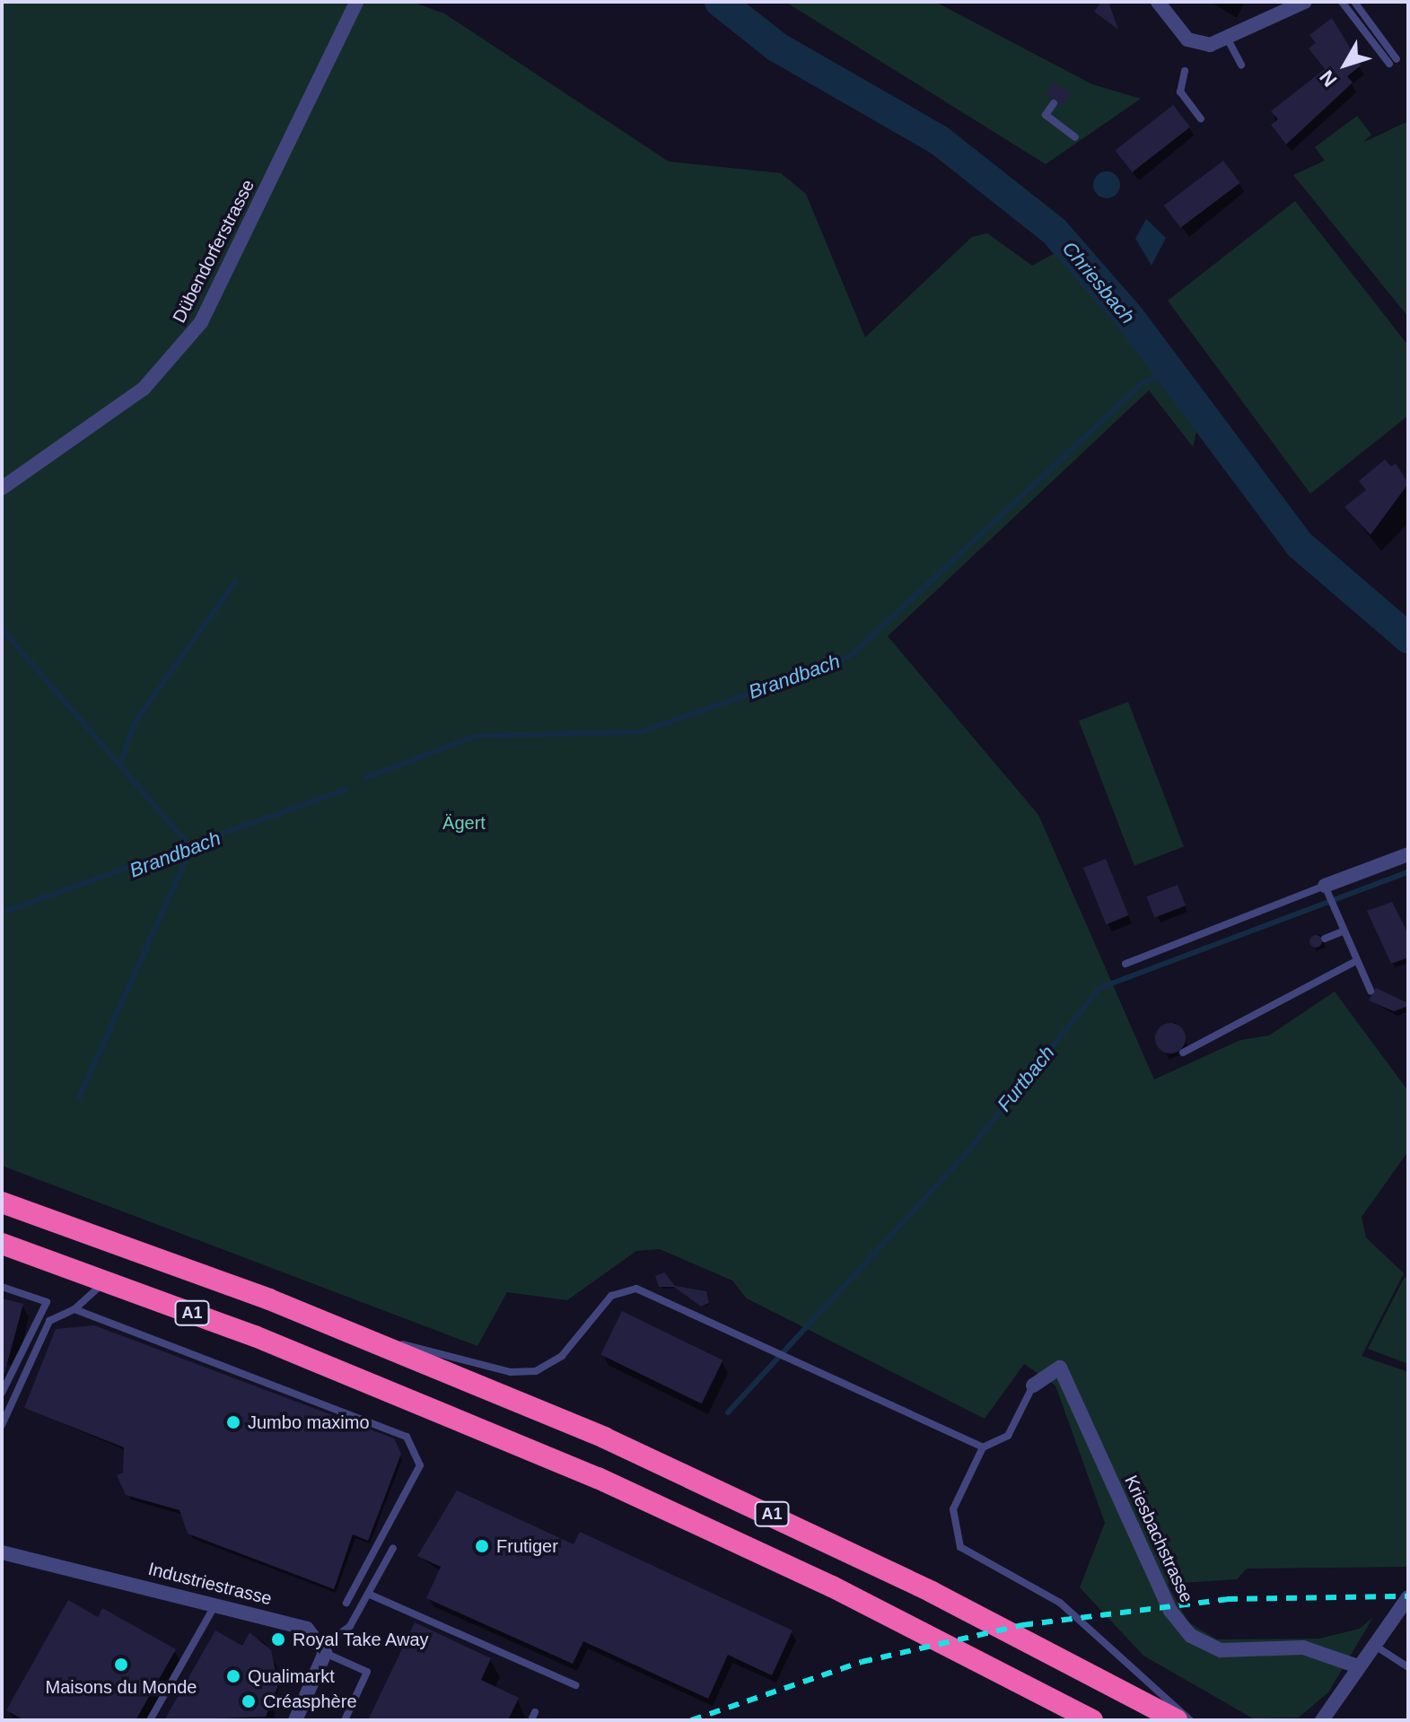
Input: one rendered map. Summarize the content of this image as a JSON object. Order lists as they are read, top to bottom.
{
  "streets": {
    "highway": ["A1"],
    "street": ["Dübendorferstrasse", "Kriesbachstrasse", "Industriestrasse"]
  },
  "water": ["Chriesbach", "Brandbach", "Furtbach"],
  "parks": ["Ägert"],
  "places": [
    "Jumbo maximo",
    "Frutiger",
    "Royal Take Away",
    "Maisons du Monde",
    "Qualimarkt",
    "Créasphère"
  ],
  "north": "bottom left"
}
